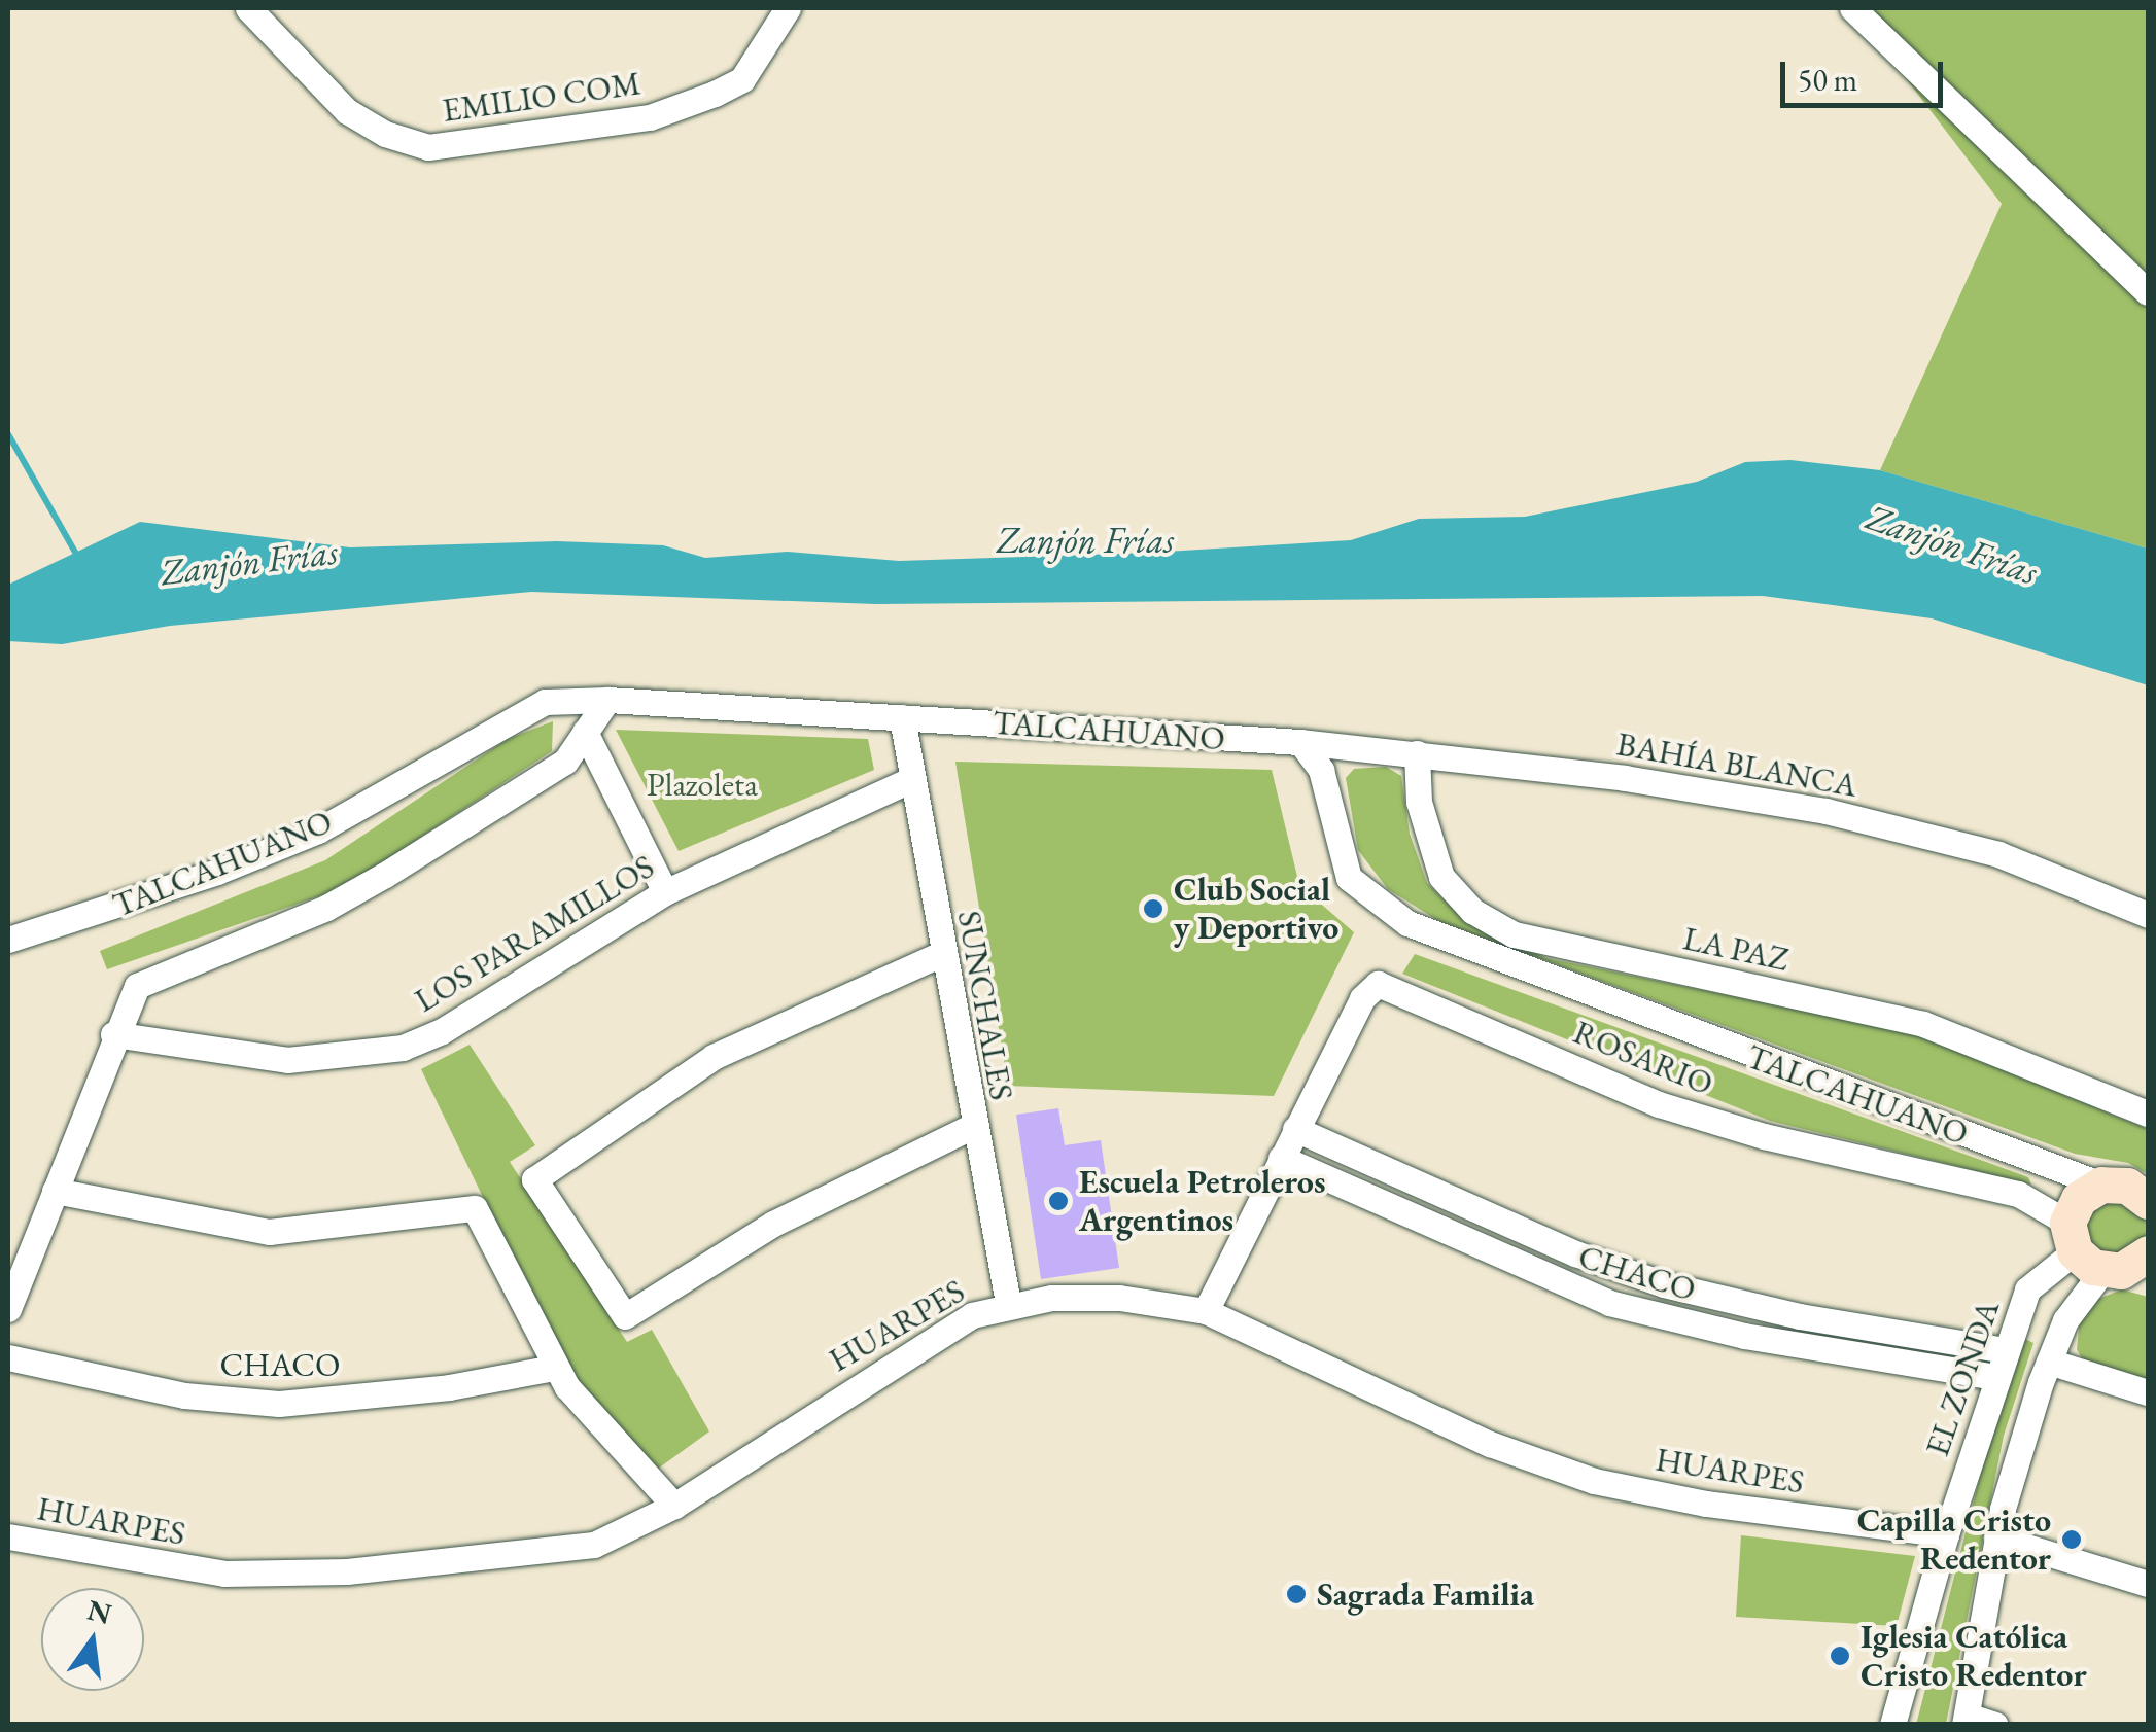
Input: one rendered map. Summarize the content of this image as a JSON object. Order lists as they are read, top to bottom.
{
  "streets": {
    "street": [
      "EMILIO COM",
      "TALCAHUANO",
      "BAHÍA BLANCA",
      "LOS PARAMILLOS",
      "LA PAZ",
      "SUNCHALES",
      "ROSARIO",
      "CHACO",
      "HUARPES",
      "EL ZONDA"
    ]
  },
  "crossings": [
    ["TALCAHUANO", "BAHÍA BLANCA"],
    ["TALCAHUANO", "SUNCHALES"],
    ["BAHÍA BLANCA", "LA PAZ"],
    ["LOS PARAMILLOS", "SUNCHALES"],
    ["SUNCHALES", "HUARPES"],
    ["ROSARIO", "CHACO"],
    ["ROSARIO", "EL ZONDA"],
    ["CHACO", "EL ZONDA"],
    ["HUARPES", "EL ZONDA"]
  ],
  "water": ["Zanjón Frías"],
  "parks": ["Plazoleta"],
  "places": [
    "Club Social y Deportivo",
    "Escuela Petroleros Argentinos",
    "Capilla Cristo Redentor",
    "Sagrada Familia",
    "Iglesia Católica Cristo Redentor"
  ],
  "scale_bar": "50 m",
  "north": "top"
}
